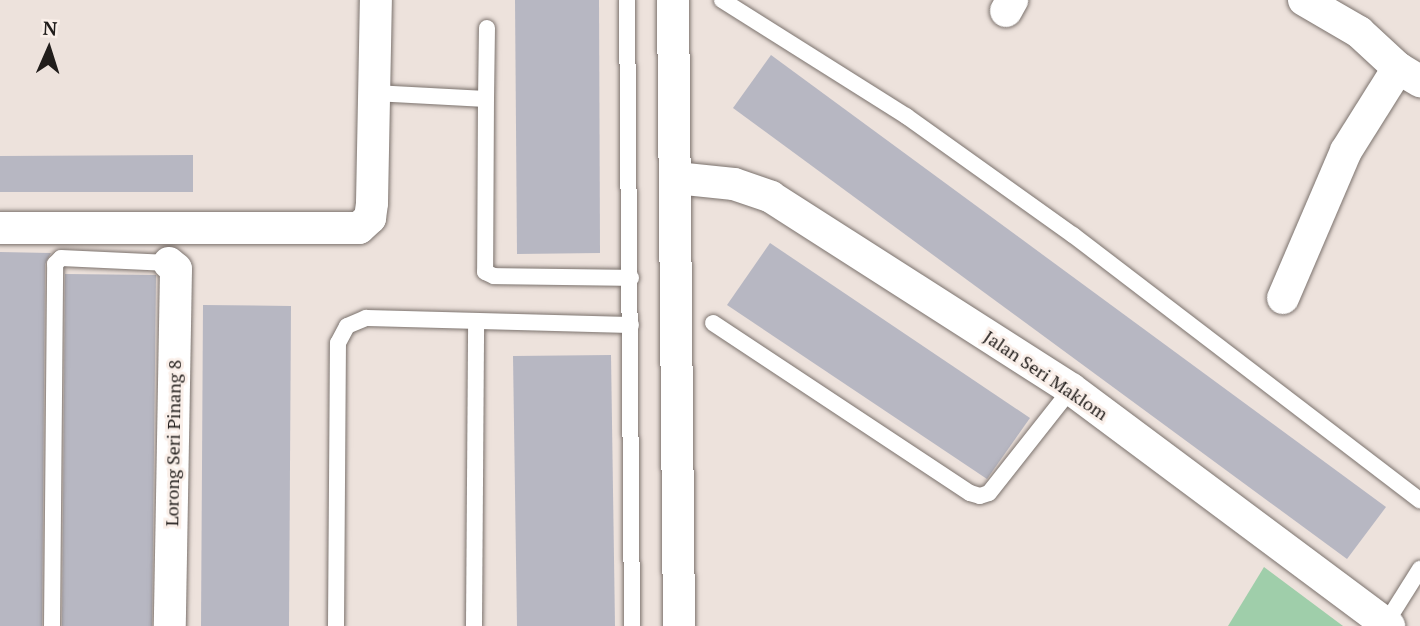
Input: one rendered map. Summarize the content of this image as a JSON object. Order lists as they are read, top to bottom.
{
  "streets": {
    "street": ["Jalan Seri Maklom", "Lorong Seri Pinang 8"]
  },
  "north": "top"
}
